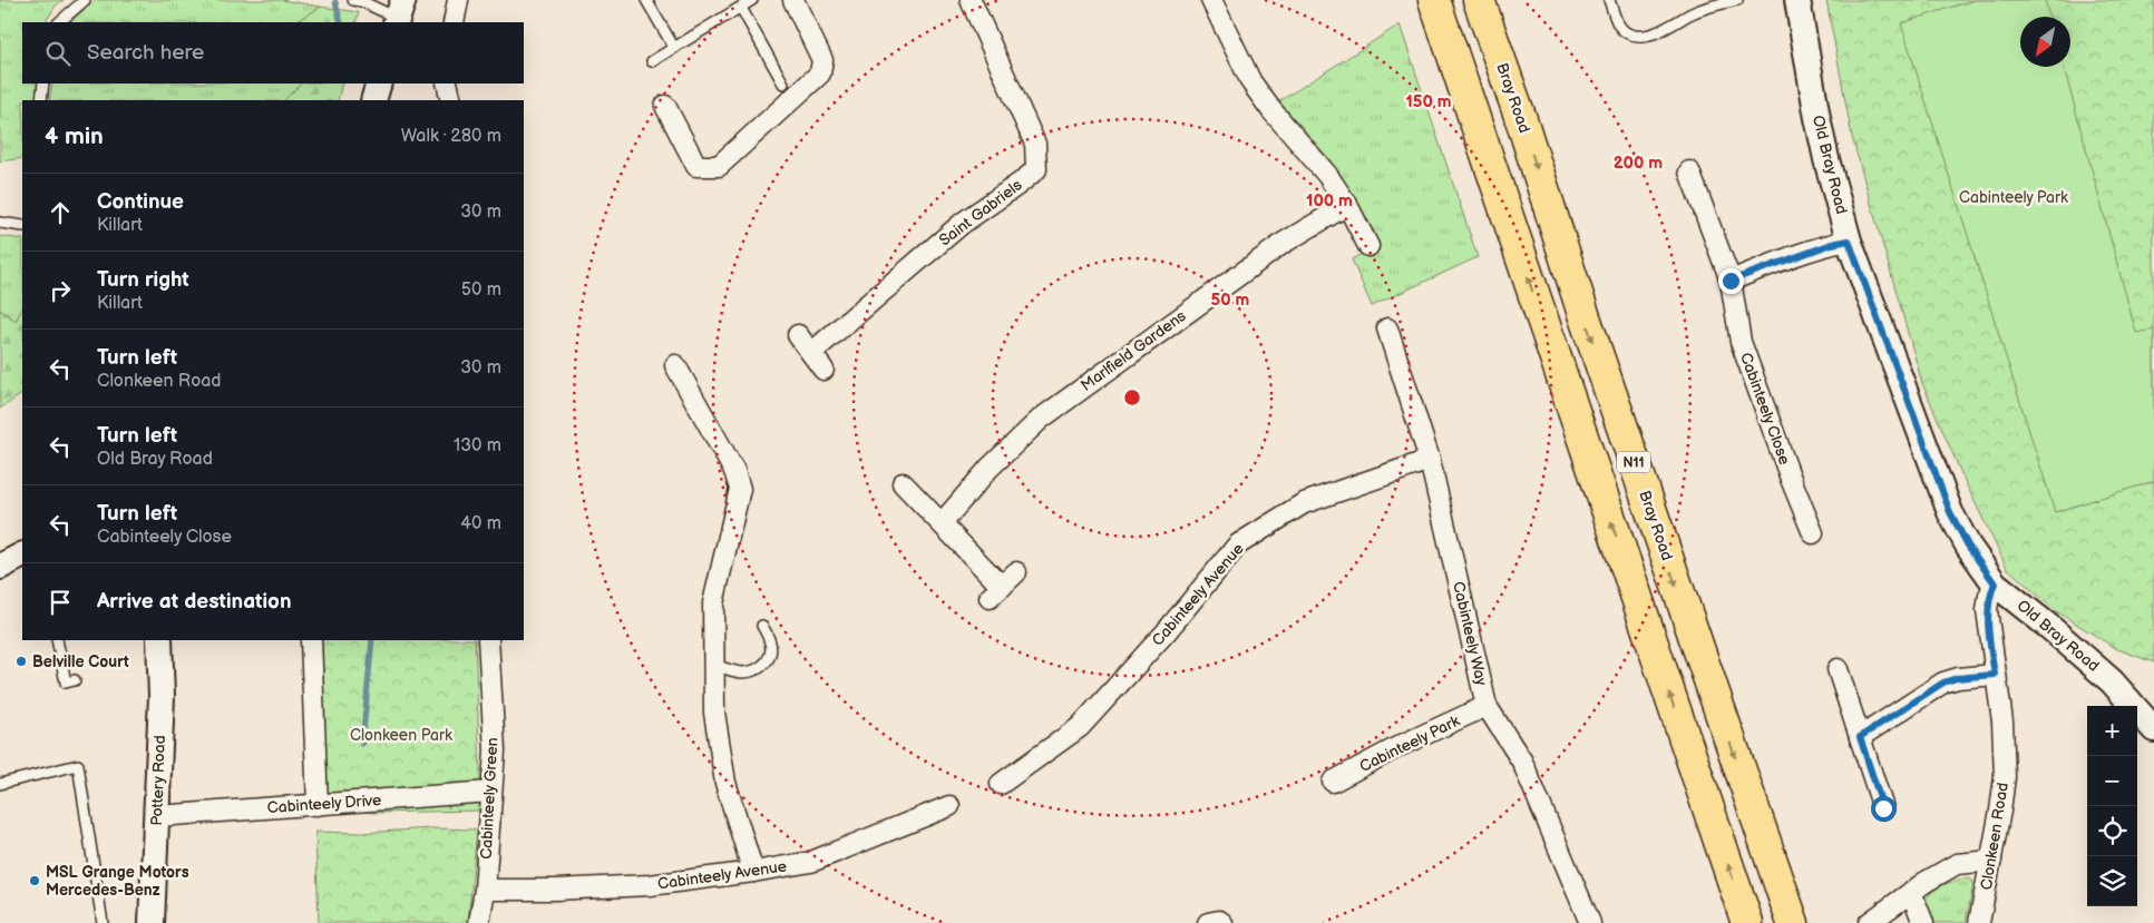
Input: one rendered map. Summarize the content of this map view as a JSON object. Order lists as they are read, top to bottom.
{
  "streets": {
    "highway": ["Bray Road", "N11"],
    "street": [
      "Old Bray Road",
      "Saint Gabriels",
      "Marlfield Gardens",
      "Cabinteely Close",
      "Cabinteely Avenue",
      "Cabinteely Way",
      "Cabinteely Park",
      "Pottery Road",
      "Cabinteely Green",
      "Cabinteely Drive",
      "Clonkeen Road"
    ]
  },
  "crossings": [
    ["Old Bray Road", "Clonkeen Road"],
    ["Cabinteely Avenue", "Cabinteely Way"],
    ["Cabinteely Avenue", "Cabinteely Green"],
    ["Cabinteely Way", "Cabinteely Park"],
    ["Pottery Road", "Cabinteely Drive"],
    ["Cabinteely Green", "Cabinteely Drive"]
  ],
  "parks": ["Cabinteely Park", "Clonkeen Park"],
  "places": ["Belville Court", "MSL Grange Motors Mercedes-Benz"],
  "north": "bottom left",
  "page": {
    "search": "Search here",
    "heading": ["4 min", "Walk · 280 m"],
    "list": [
      ["Continue", "Killart", "30 m"],
      ["Turn right", "Killart", "50 m"],
      ["Turn left", "Clonkeen Road", "30 m"],
      ["Turn left", "Old Bray Road", "130 m"],
      ["Turn left", "Cabinteely Close", "40 m"],
      "Arrive at destination"
    ],
    "map_buttons": ["+", "−"]
  },
  "rings": [
    "150 m",
    "200 m",
    "100 m",
    "50 m"
  ]
}
